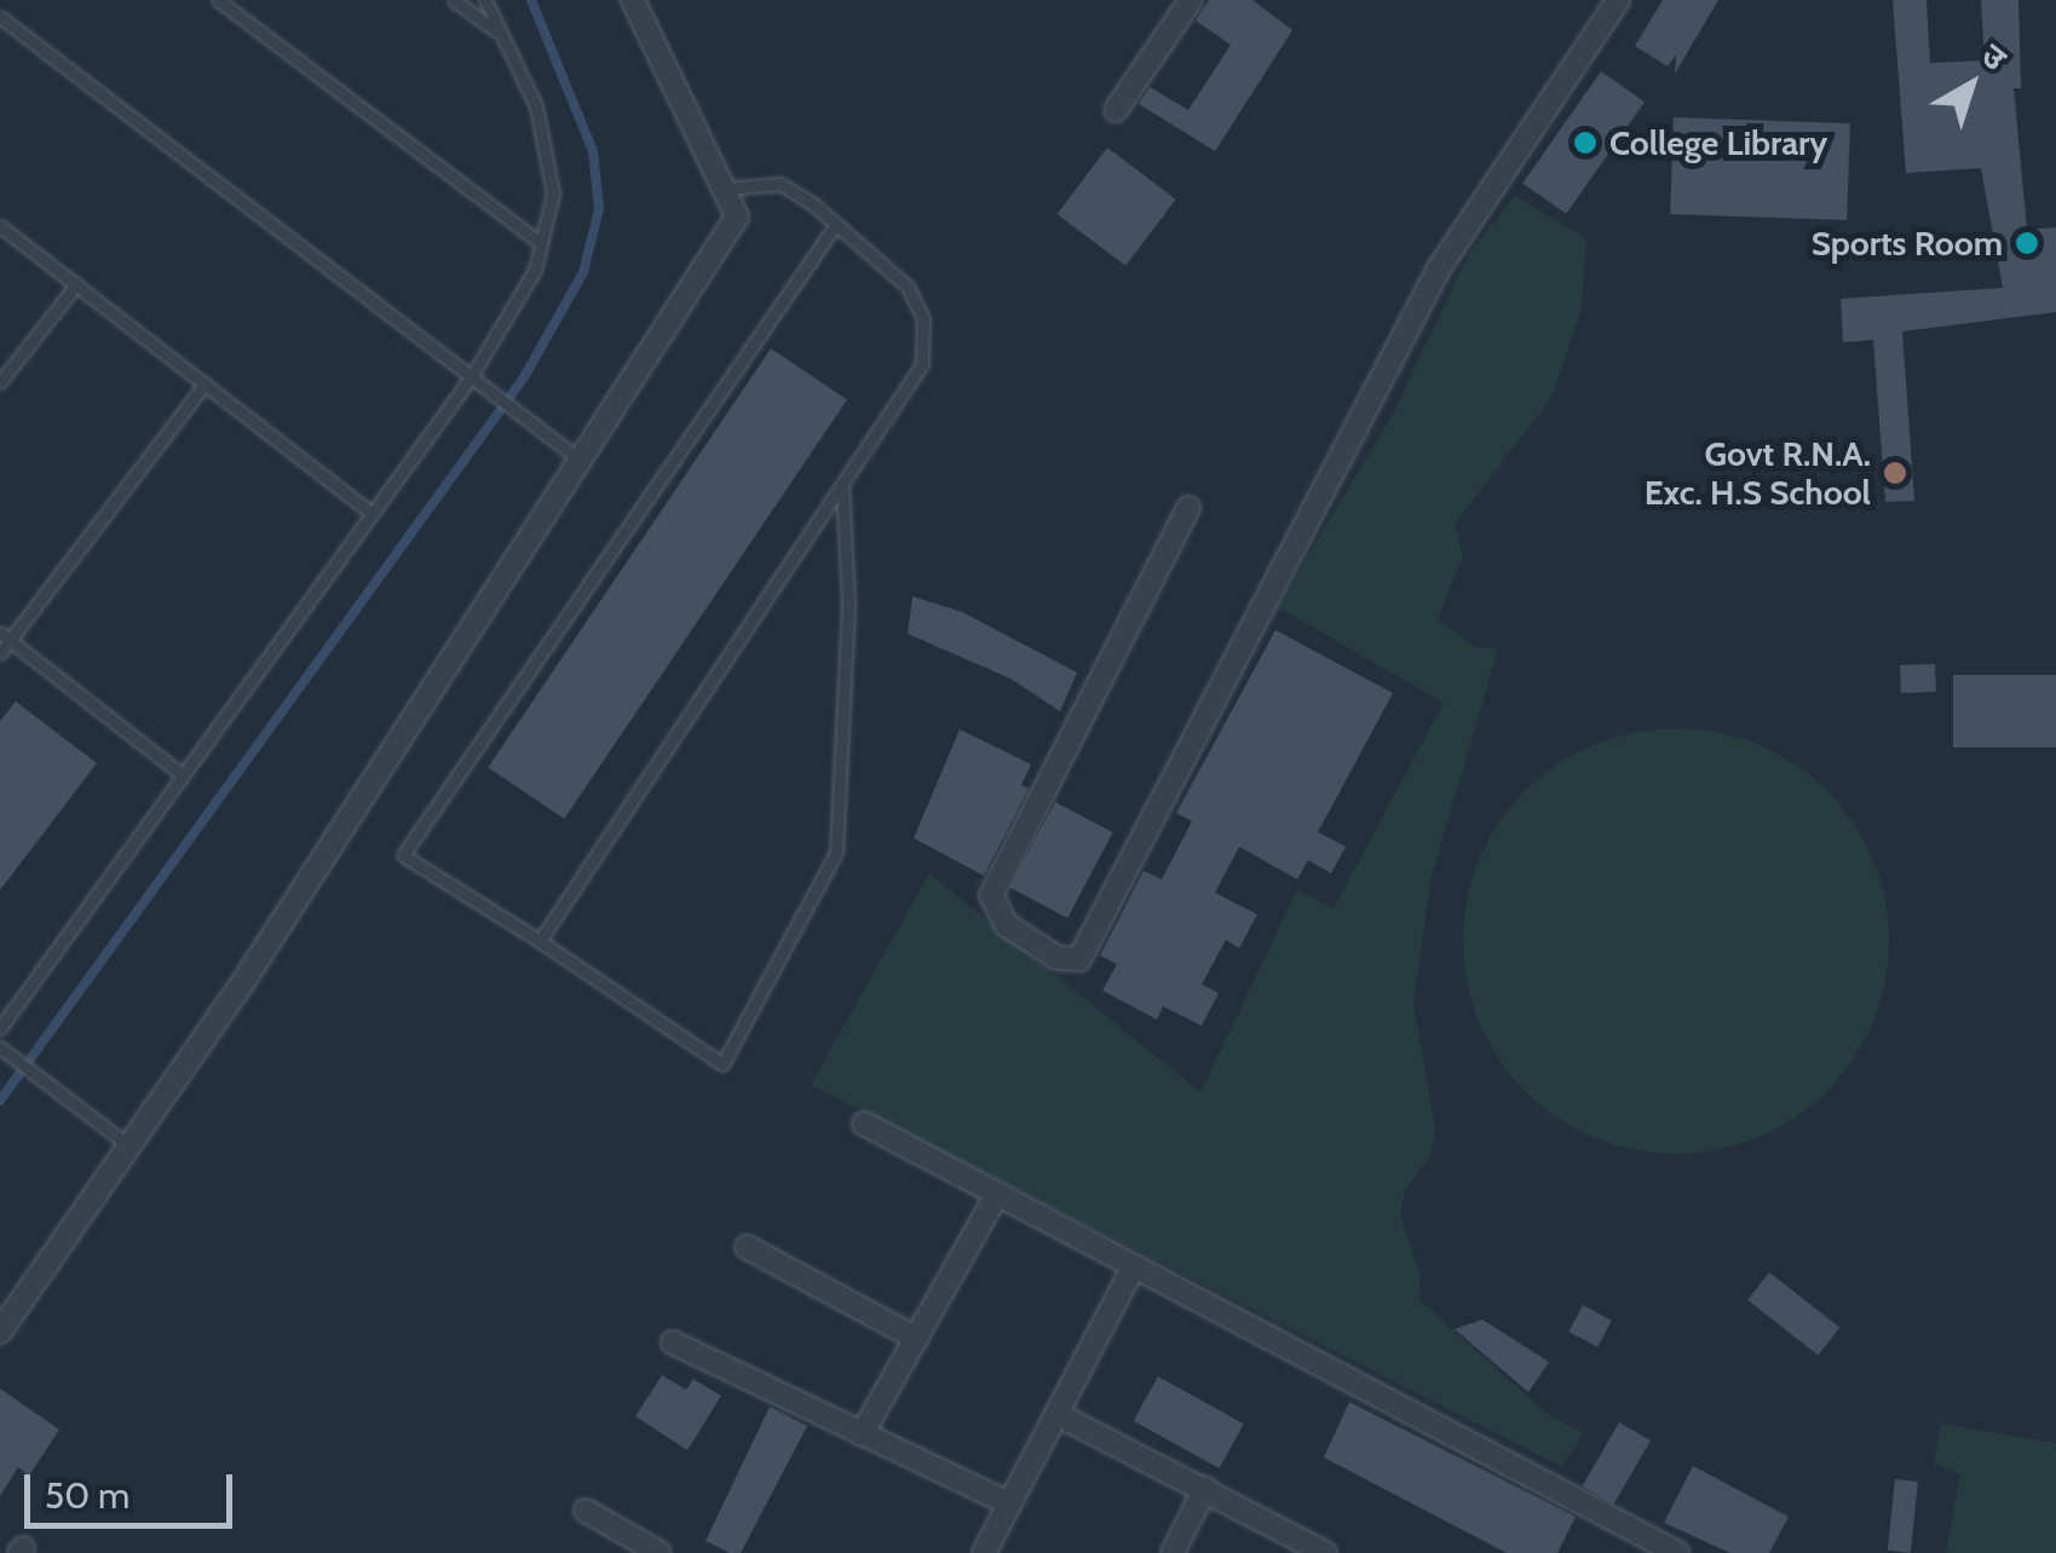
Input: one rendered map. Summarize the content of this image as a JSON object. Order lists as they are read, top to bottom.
{
  "places": ["College Library", "Sports Room", "Govt R.N.A. Exc. H.S School"],
  "scale_bar": "50 m",
  "north": "top right"
}
